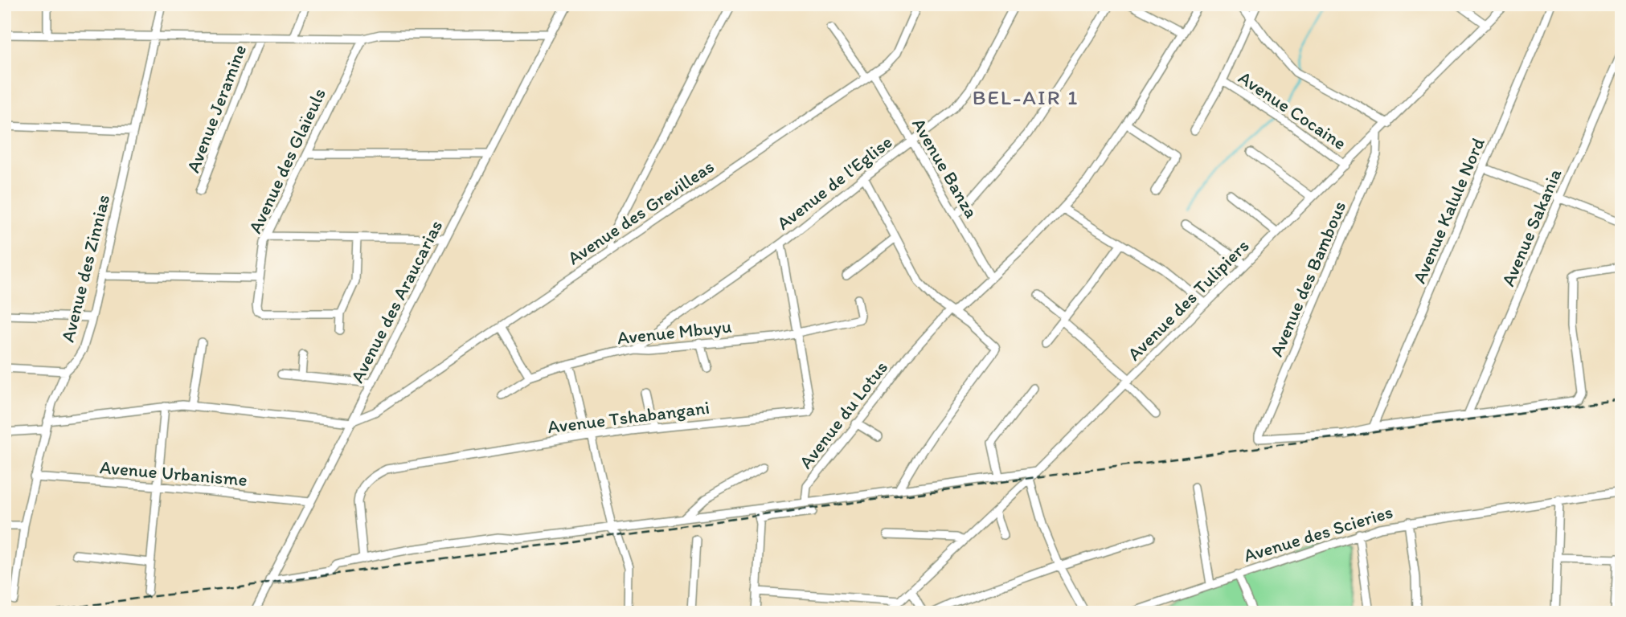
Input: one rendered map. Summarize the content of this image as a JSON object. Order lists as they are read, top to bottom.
{
  "streets": {
    "street": [
      "Avenue Jeramine",
      "Avenue Cocaine",
      "Avenue des Glaïeuls",
      "Avenue Banza",
      "Avenue de l'Eglise",
      "Avenue Kalule Nord",
      "Avenue des Grevilleas",
      "Avenue Sakania",
      "Avenue des Zinnias",
      "Avenue des Bambous",
      "Avenue des Tulipiers",
      "Avenue des Araucarias",
      "Avenue Mbuyu",
      "Avenue du Lotus",
      "Avenue Tshabangani",
      "Avenue Urbanisme",
      "Avenue des Scieries"
    ]
  },
  "crossings": [
    ["Avenue Cocaine", "Avenue des Tulipiers"],
    ["Avenue Banza", "Avenue de l'Eglise"],
    ["Avenue Banza", "Avenue des Grevilleas"],
    ["Avenue Banza", "Avenue du Lotus"],
    ["Avenue de l'Eglise", "Avenue Mbuyu"],
    ["Avenue de l'Eglise", "Avenue Tshabangani"],
    ["Avenue Kalule Nord", "Avenue des Bambous"],
    ["Avenue des Grevilleas", "Avenue des Araucarias"],
    ["Avenue des Zinnias", "Avenue Urbanisme"],
    ["Avenue des Bambous", "Avenue des Tulipiers"],
    ["Avenue des Araucarias", "Avenue Urbanisme"],
    ["Avenue Mbuyu", "Avenue Tshabangani"]
  ],
  "districts": ["BEL-AIR 1"]
}
